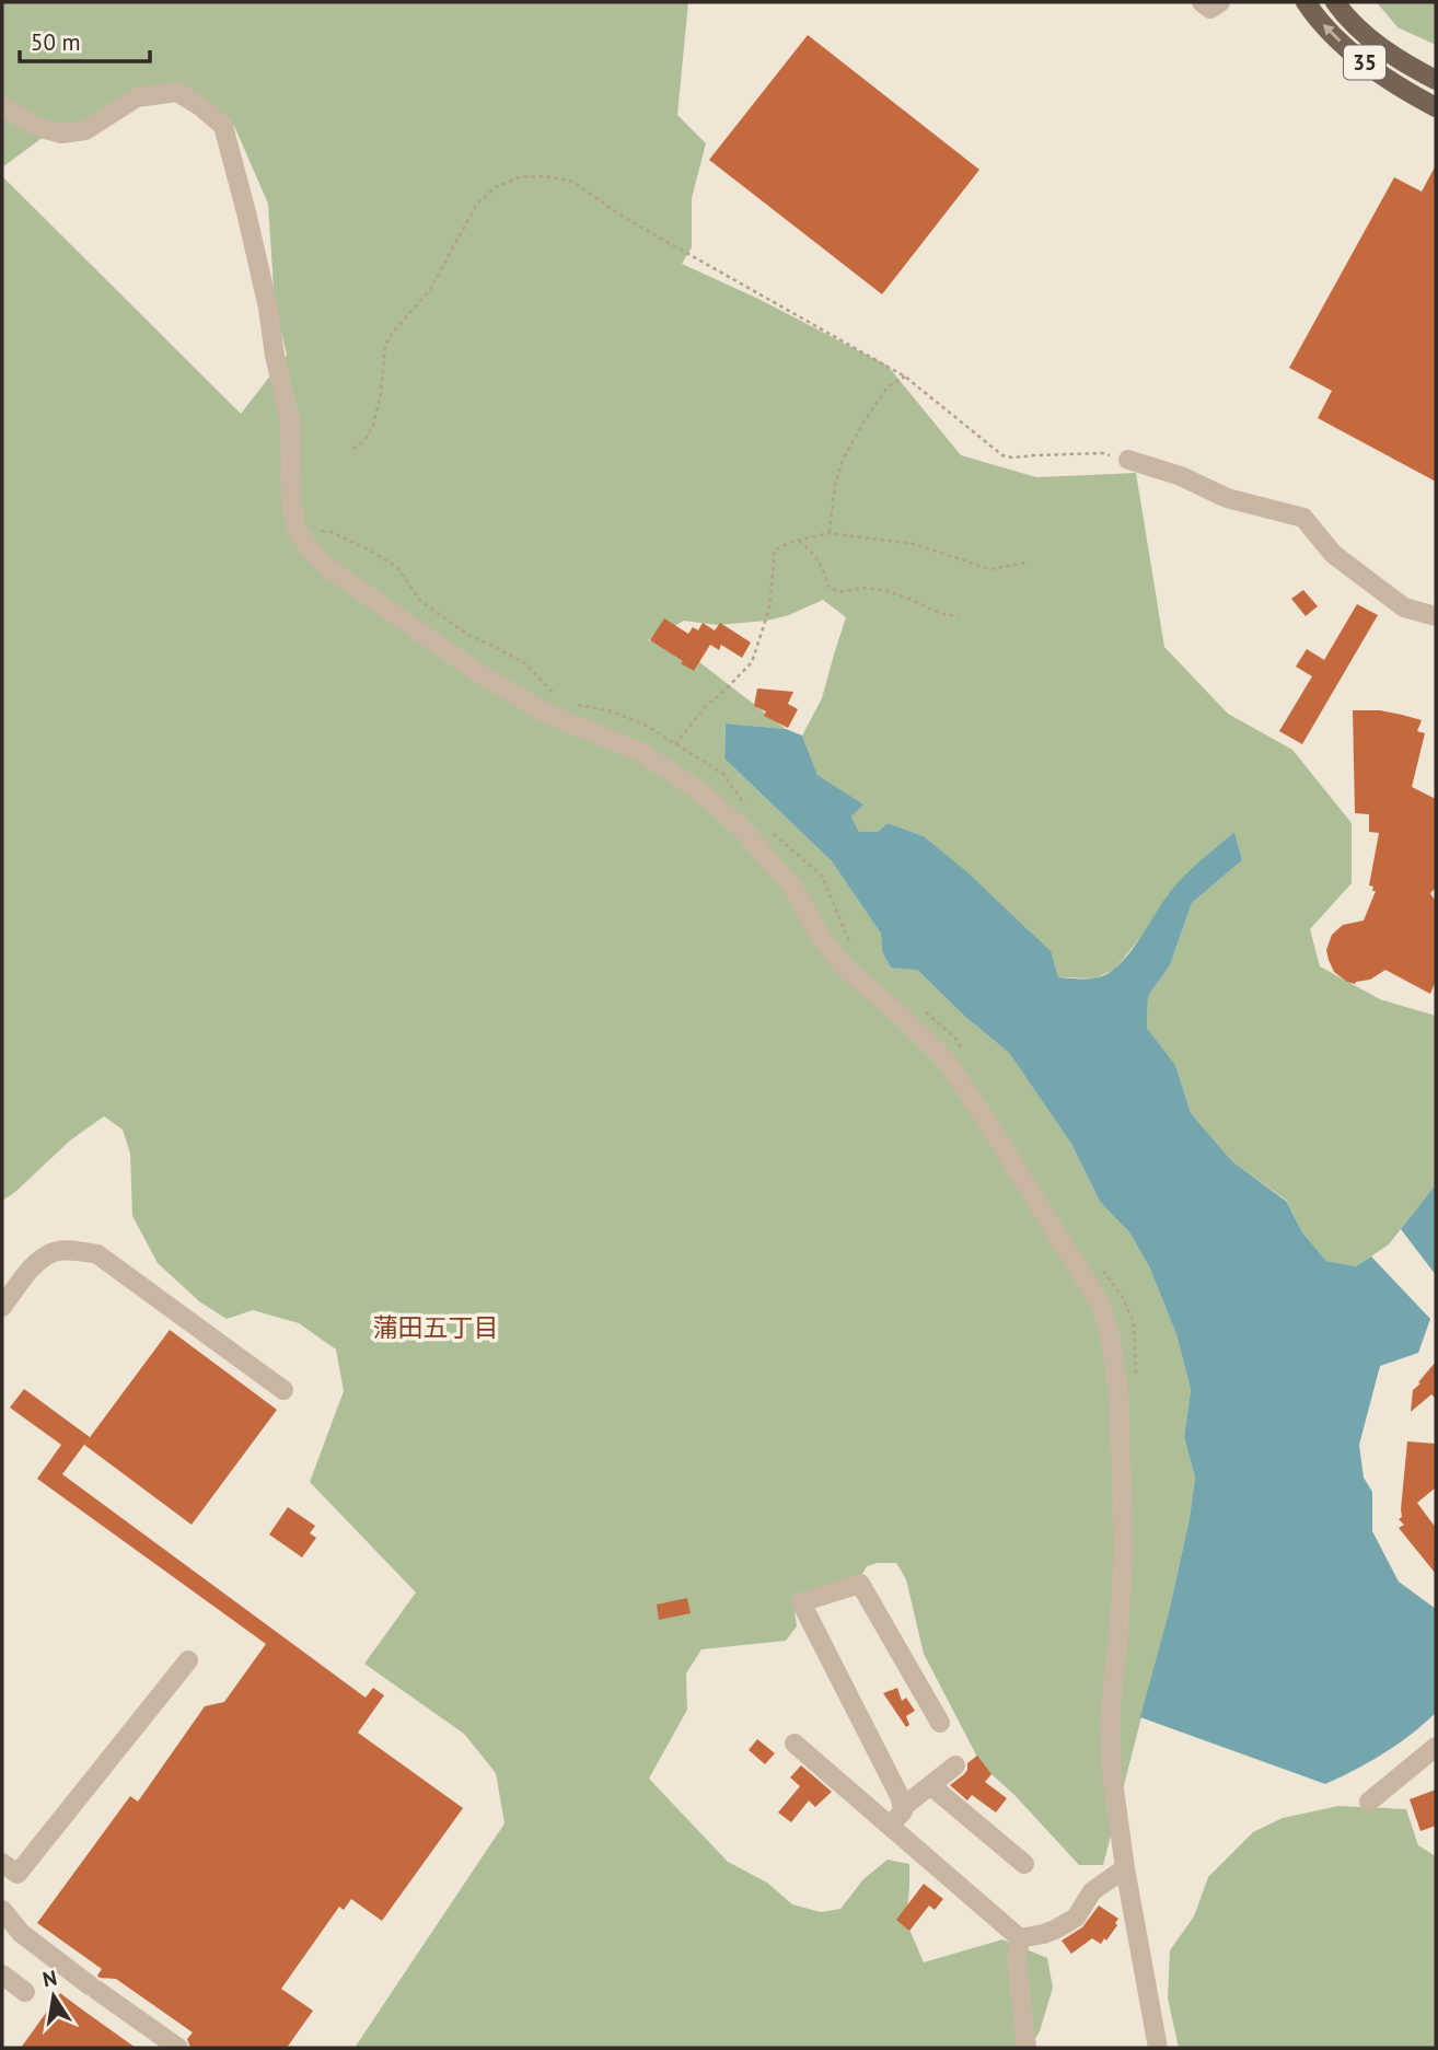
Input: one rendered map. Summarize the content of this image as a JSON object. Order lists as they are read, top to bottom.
{
  "streets": {
    "main road": ["35"]
  },
  "districts": ["蒲田五丁目"],
  "scale_bar": "50 m",
  "north": "top"
}
